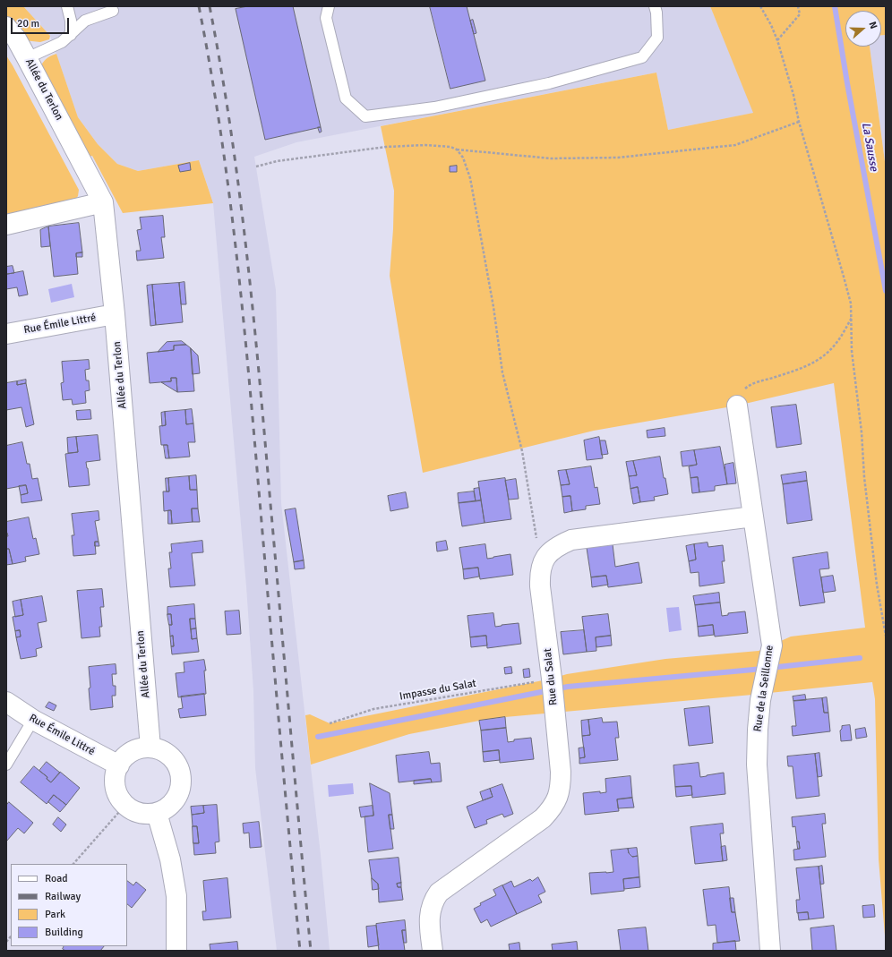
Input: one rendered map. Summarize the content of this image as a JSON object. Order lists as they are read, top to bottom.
{
  "streets": {
    "street": [
      "Allée du Terlon",
      "Rue Émile Littré",
      "Rue du Salat",
      "Rue de la Seillonne"
    ],
    "path": ["Impasse du Salat"]
  },
  "crossings": [
    ["Allée du Terlon", "Rue Émile Littré"],
    ["Rue du Salat", "Impasse du Salat"]
  ],
  "water": ["La Sausse"],
  "legend": [
    "Road",
    "Railway",
    "Park",
    "Building"
  ],
  "scale_bar": "20 m",
  "north": "right"
}
